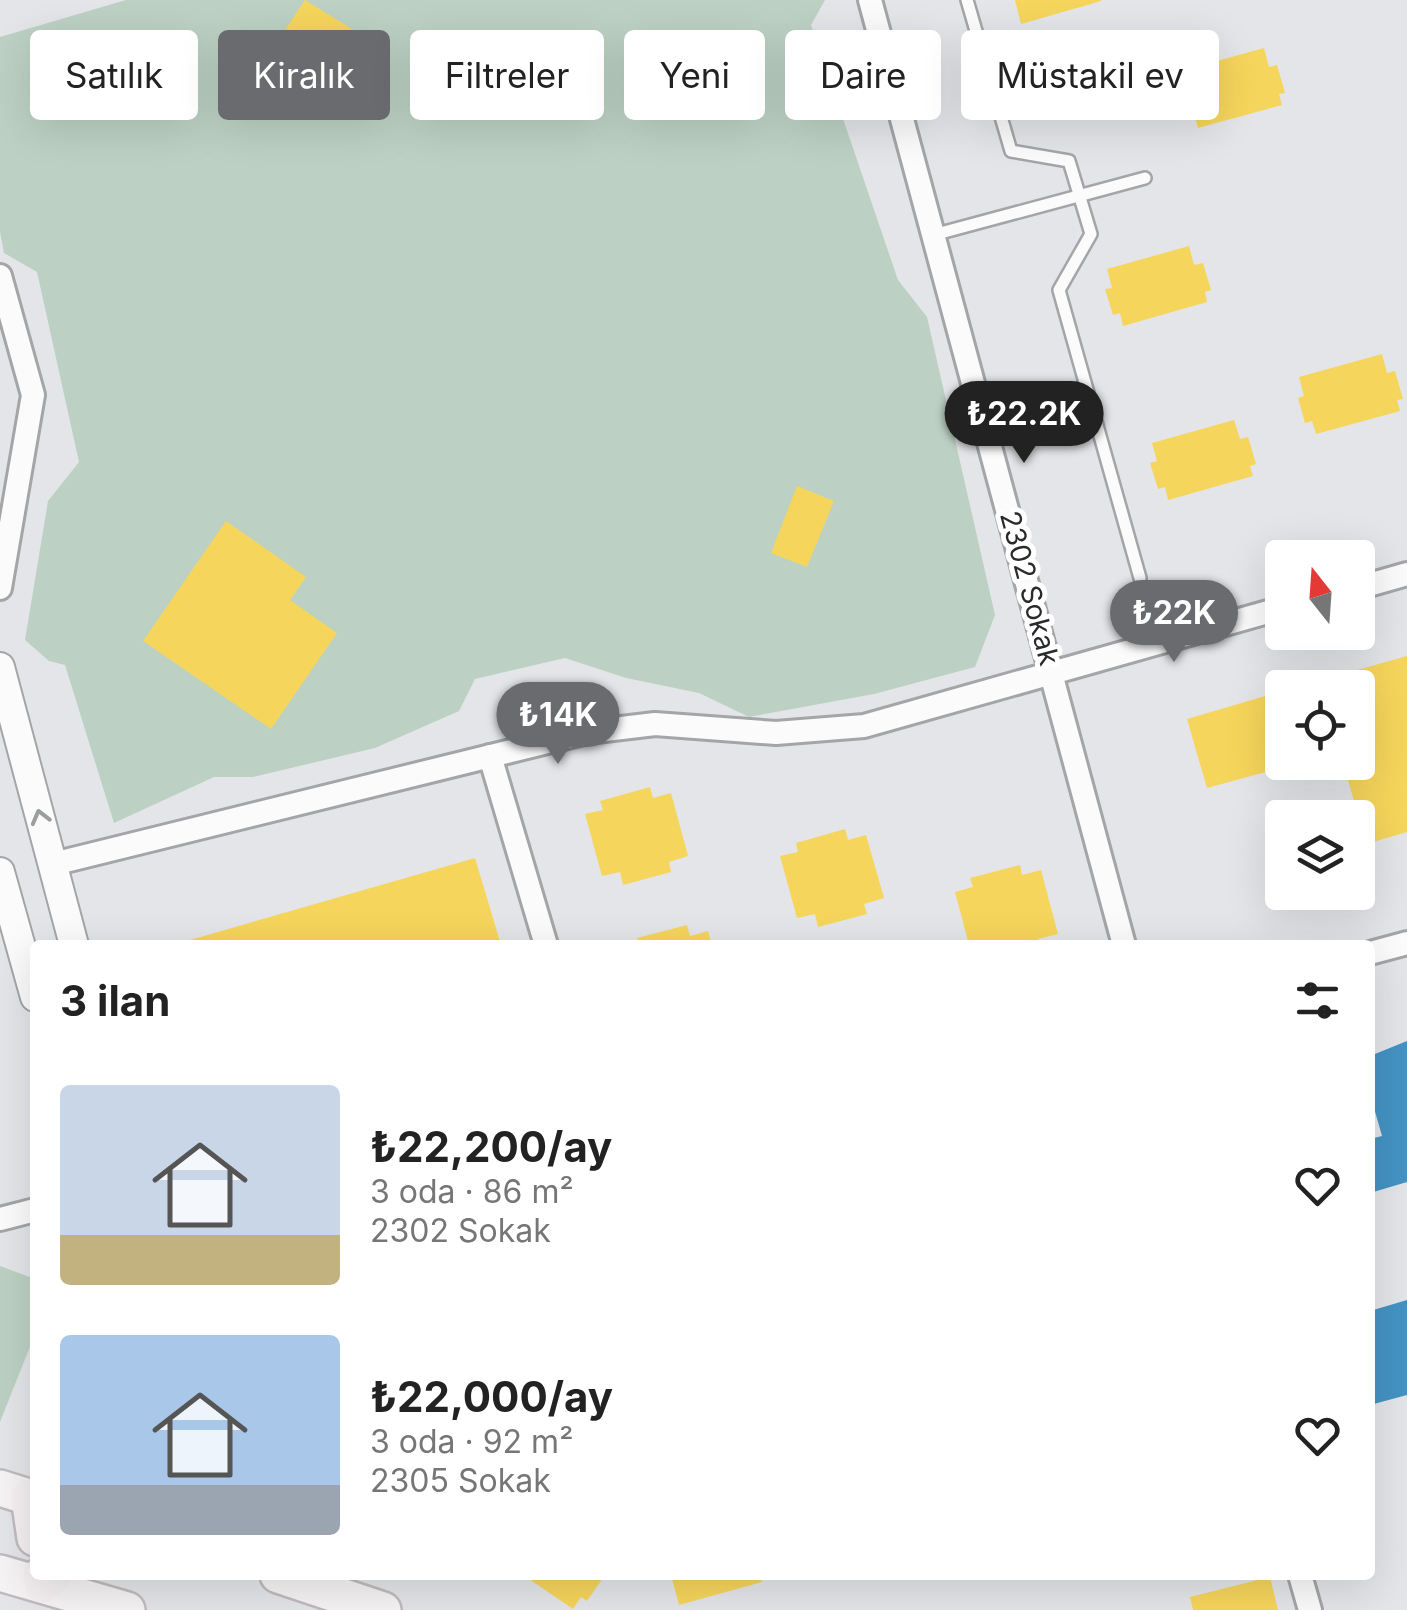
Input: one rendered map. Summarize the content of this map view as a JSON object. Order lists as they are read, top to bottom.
{
  "streets": {
    "street": ["2302 Sokak"]
  },
  "north": "top",
  "page": {
    "chip": [
      "Satılık",
      "Kiralık",
      "Filtreler",
      "Yeni",
      "Daire",
      "Müstakil ev"
    ],
    "price": ["₺22.2K", "₺22K", "₺14K"],
    "heading": "3 ilan",
    "list": [
      {
        "name": "₺22,200/ay",
        "note": "3 oda · 86 m² · 2302 Sokak"
      },
      {
        "name": "₺22,000/ay",
        "note": "3 oda · 92 m² · 2305 Sokak"
      }
    ]
  }
}
